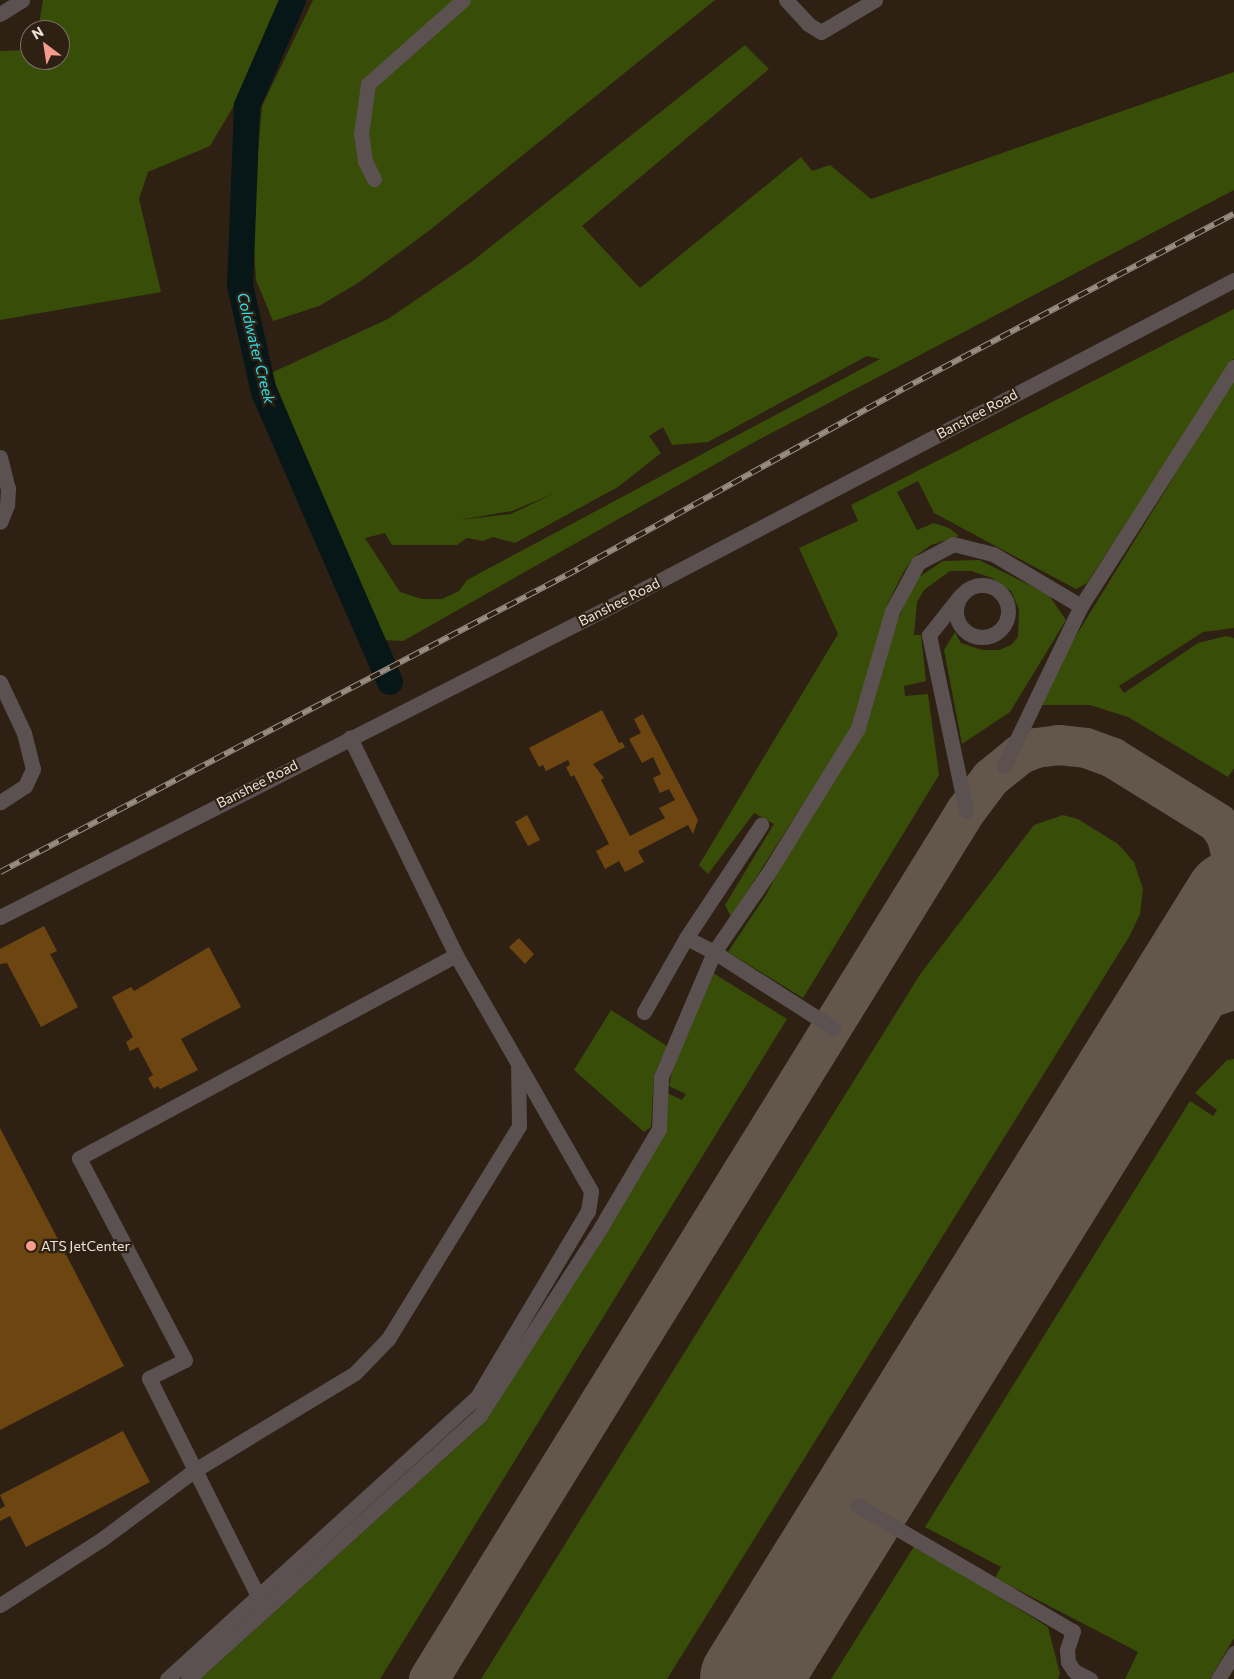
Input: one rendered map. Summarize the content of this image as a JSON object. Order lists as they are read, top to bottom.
{
  "streets": {
    "street": ["Banshee Road"]
  },
  "water": ["Coldwater Creek"],
  "places": ["ATS JetCenter"],
  "north": "top left"
}
